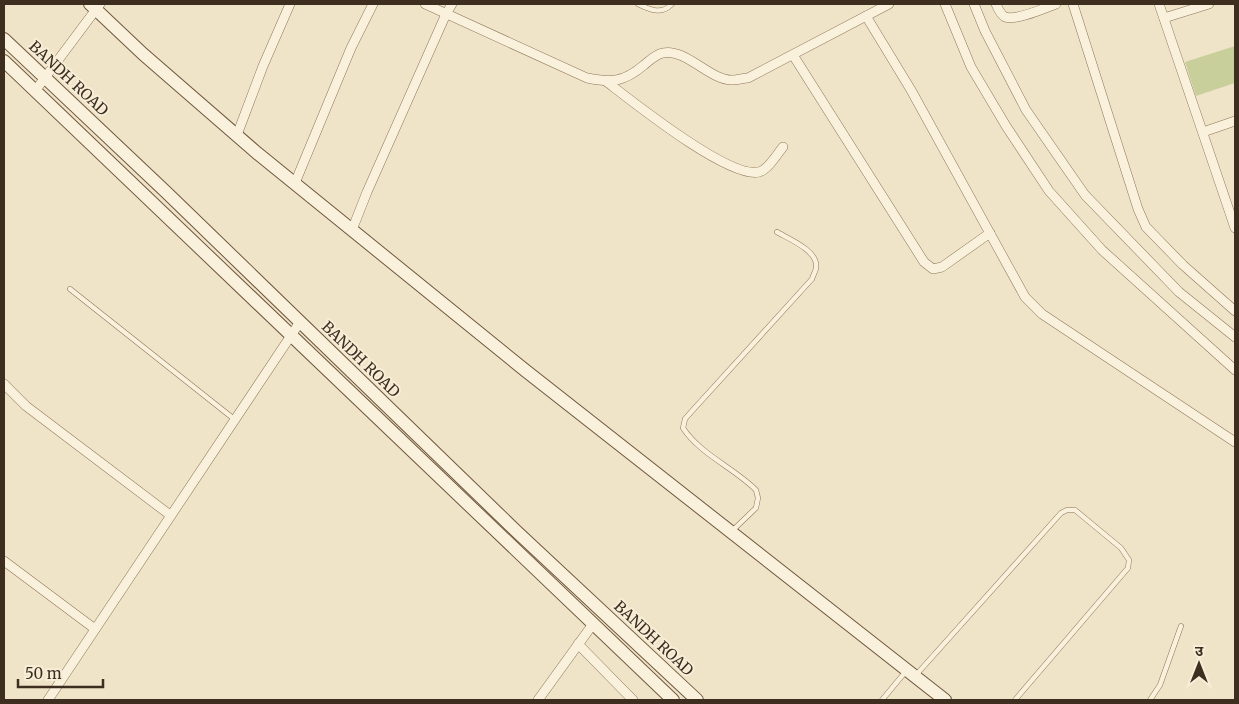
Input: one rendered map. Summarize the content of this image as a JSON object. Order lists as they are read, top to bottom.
{
  "streets": {
    "main road": ["BANDH ROAD"]
  },
  "scale_bar": "50 m",
  "north": "top"
}
